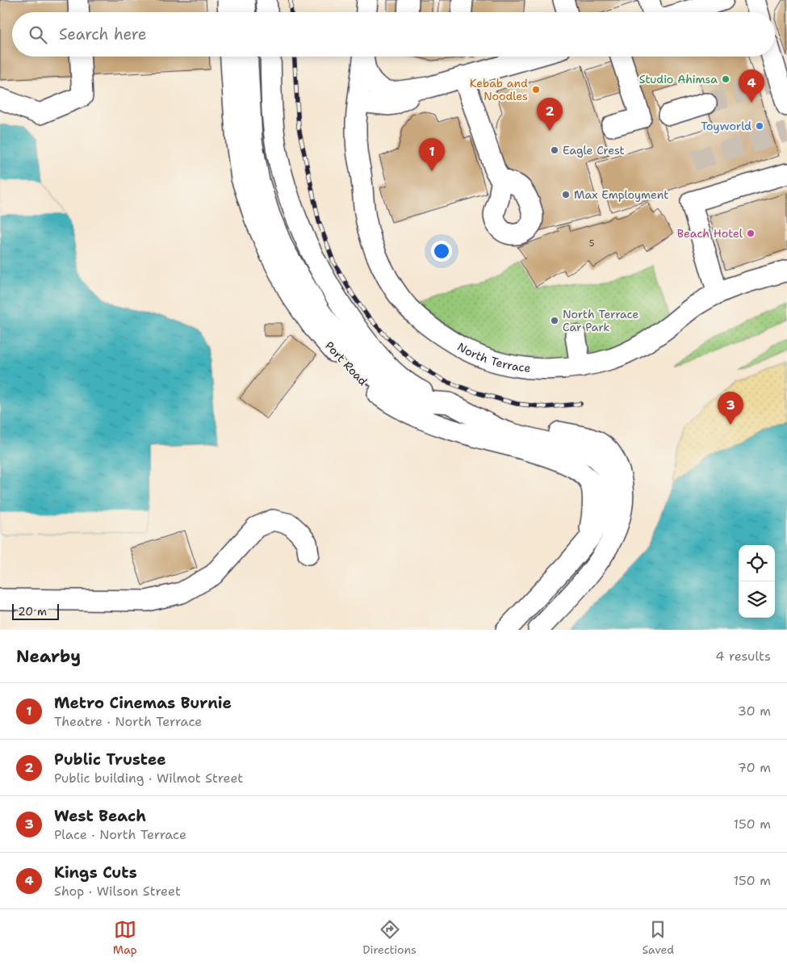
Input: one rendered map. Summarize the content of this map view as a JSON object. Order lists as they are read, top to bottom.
{
  "streets": {
    "street": ["North Terrace", "Port Road"]
  },
  "places": [
    "Studio Ahimsa",
    "Kebab and Noodles",
    "Toyworld",
    "Eagle Crest",
    "Max Employment",
    "Beach Hotel",
    "North Terrace Car Park"
  ],
  "house_numbers": ["5"],
  "scale_bar": "20 m",
  "page": {
    "search": "Search here",
    "pins": [
      "4",
      "2",
      "1",
      "3"
    ],
    "scale": "20 m",
    "heading": ["Nearby", "4 results"],
    "list": [
      {
        "mark": "1",
        "name": "Metro Cinemas Burnie",
        "note": "Theatre · North Terrace",
        "value": "30 m"
      },
      {
        "mark": "2",
        "name": "Public Trustee",
        "note": "Public building · Wilmot Street",
        "value": "70 m"
      },
      {
        "mark": "3",
        "name": "West Beach",
        "note": "Place · North Terrace",
        "value": "150 m"
      },
      {
        "mark": "4",
        "name": "Kings Cuts",
        "note": "Shop · Wilson Street",
        "value": "150 m"
      }
    ],
    "nav": ["Map", "Directions", "Saved"]
  }
}
